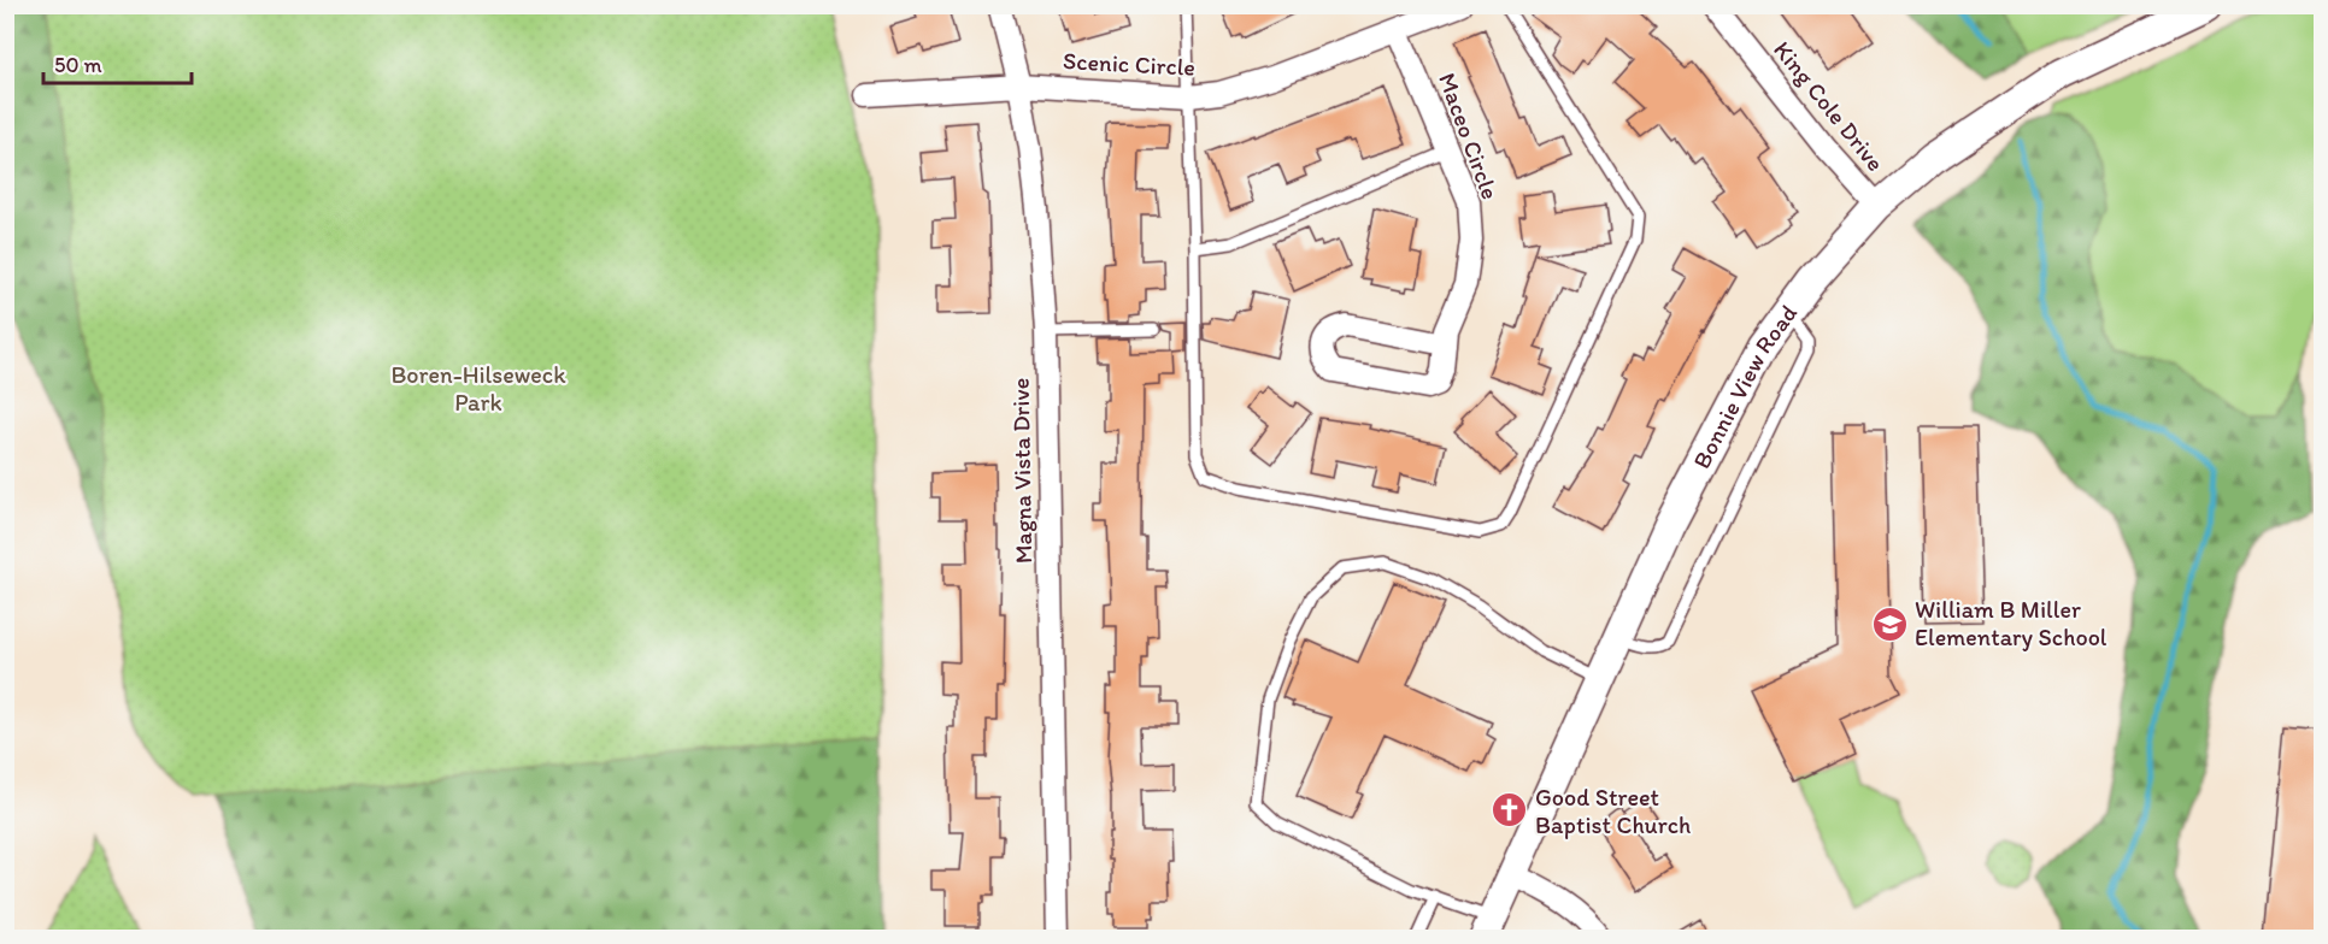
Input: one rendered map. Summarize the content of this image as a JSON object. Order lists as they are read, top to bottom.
{
  "streets": {
    "street": [
      "Scenic Circle",
      "King Cole Drive",
      "Maceo Circle",
      "Bonnie View Road",
      "Magna Vista Drive"
    ]
  },
  "crossings": [
    ["Scenic Circle", "Maceo Circle"],
    ["Scenic Circle", "Magna Vista Drive"],
    ["King Cole Drive", "Bonnie View Road"]
  ],
  "parks": ["Boren-Hilseweck Park"],
  "places": {
    "school or university": ["William B Miller Elementary School"],
    "church": ["Good Street Baptist Church"]
  },
  "scale_bar": "50 m"
}
